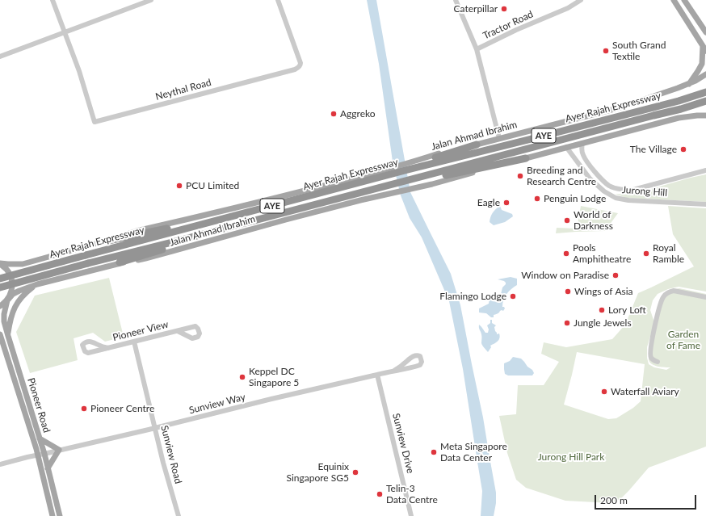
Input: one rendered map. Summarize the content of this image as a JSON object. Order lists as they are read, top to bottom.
{
  "streets": {
    "highway": ["Ayer Rajah Expressway", "AYE"],
    "main road": ["Jalan Ahmad Ibrahim", "Pioneer Road"],
    "street": [
      "Tractor Road",
      "Neythal Road",
      "Jurong Hill",
      "Pioneer View",
      "Sunview Way",
      "Sunview Drive",
      "Sunview Road"
    ]
  },
  "crossings": [
    ["Tractor Road", "Jalan Ahmad Ibrahim"],
    ["Jalan Ahmad Ibrahim", "Jurong Hill"],
    ["Jalan Ahmad Ibrahim", "Pioneer Road"],
    ["Pioneer View", "Sunview Road"],
    ["Sunview Way", "Pioneer Road"],
    ["Sunview Way", "Sunview Drive"],
    ["Sunview Way", "Sunview Road"]
  ],
  "parks": ["Garden of Fame", "Jurong Hill Park"],
  "places": [
    "Caterpillar",
    "South Grand Textile",
    "Aggreko",
    "The Village",
    "Breeding and Research Centre",
    "PCU Limited",
    "Penguin Lodge",
    "Eagle",
    "World of Darkness",
    "Pools Amphitheatre",
    "Royal Ramble",
    "Window on Paradise",
    "Wings of Asia",
    "Flamingo Lodge",
    "Lory Loft",
    "Jungle Jewels",
    "Keppel DC Singapore 5",
    "Waterfall Aviary",
    "Pioneer Centre",
    "Meta Singapore Data Center",
    "Equinix Singapore SG5",
    "Telin-3 Data Centre"
  ],
  "scale_bar": "200 m"
}
